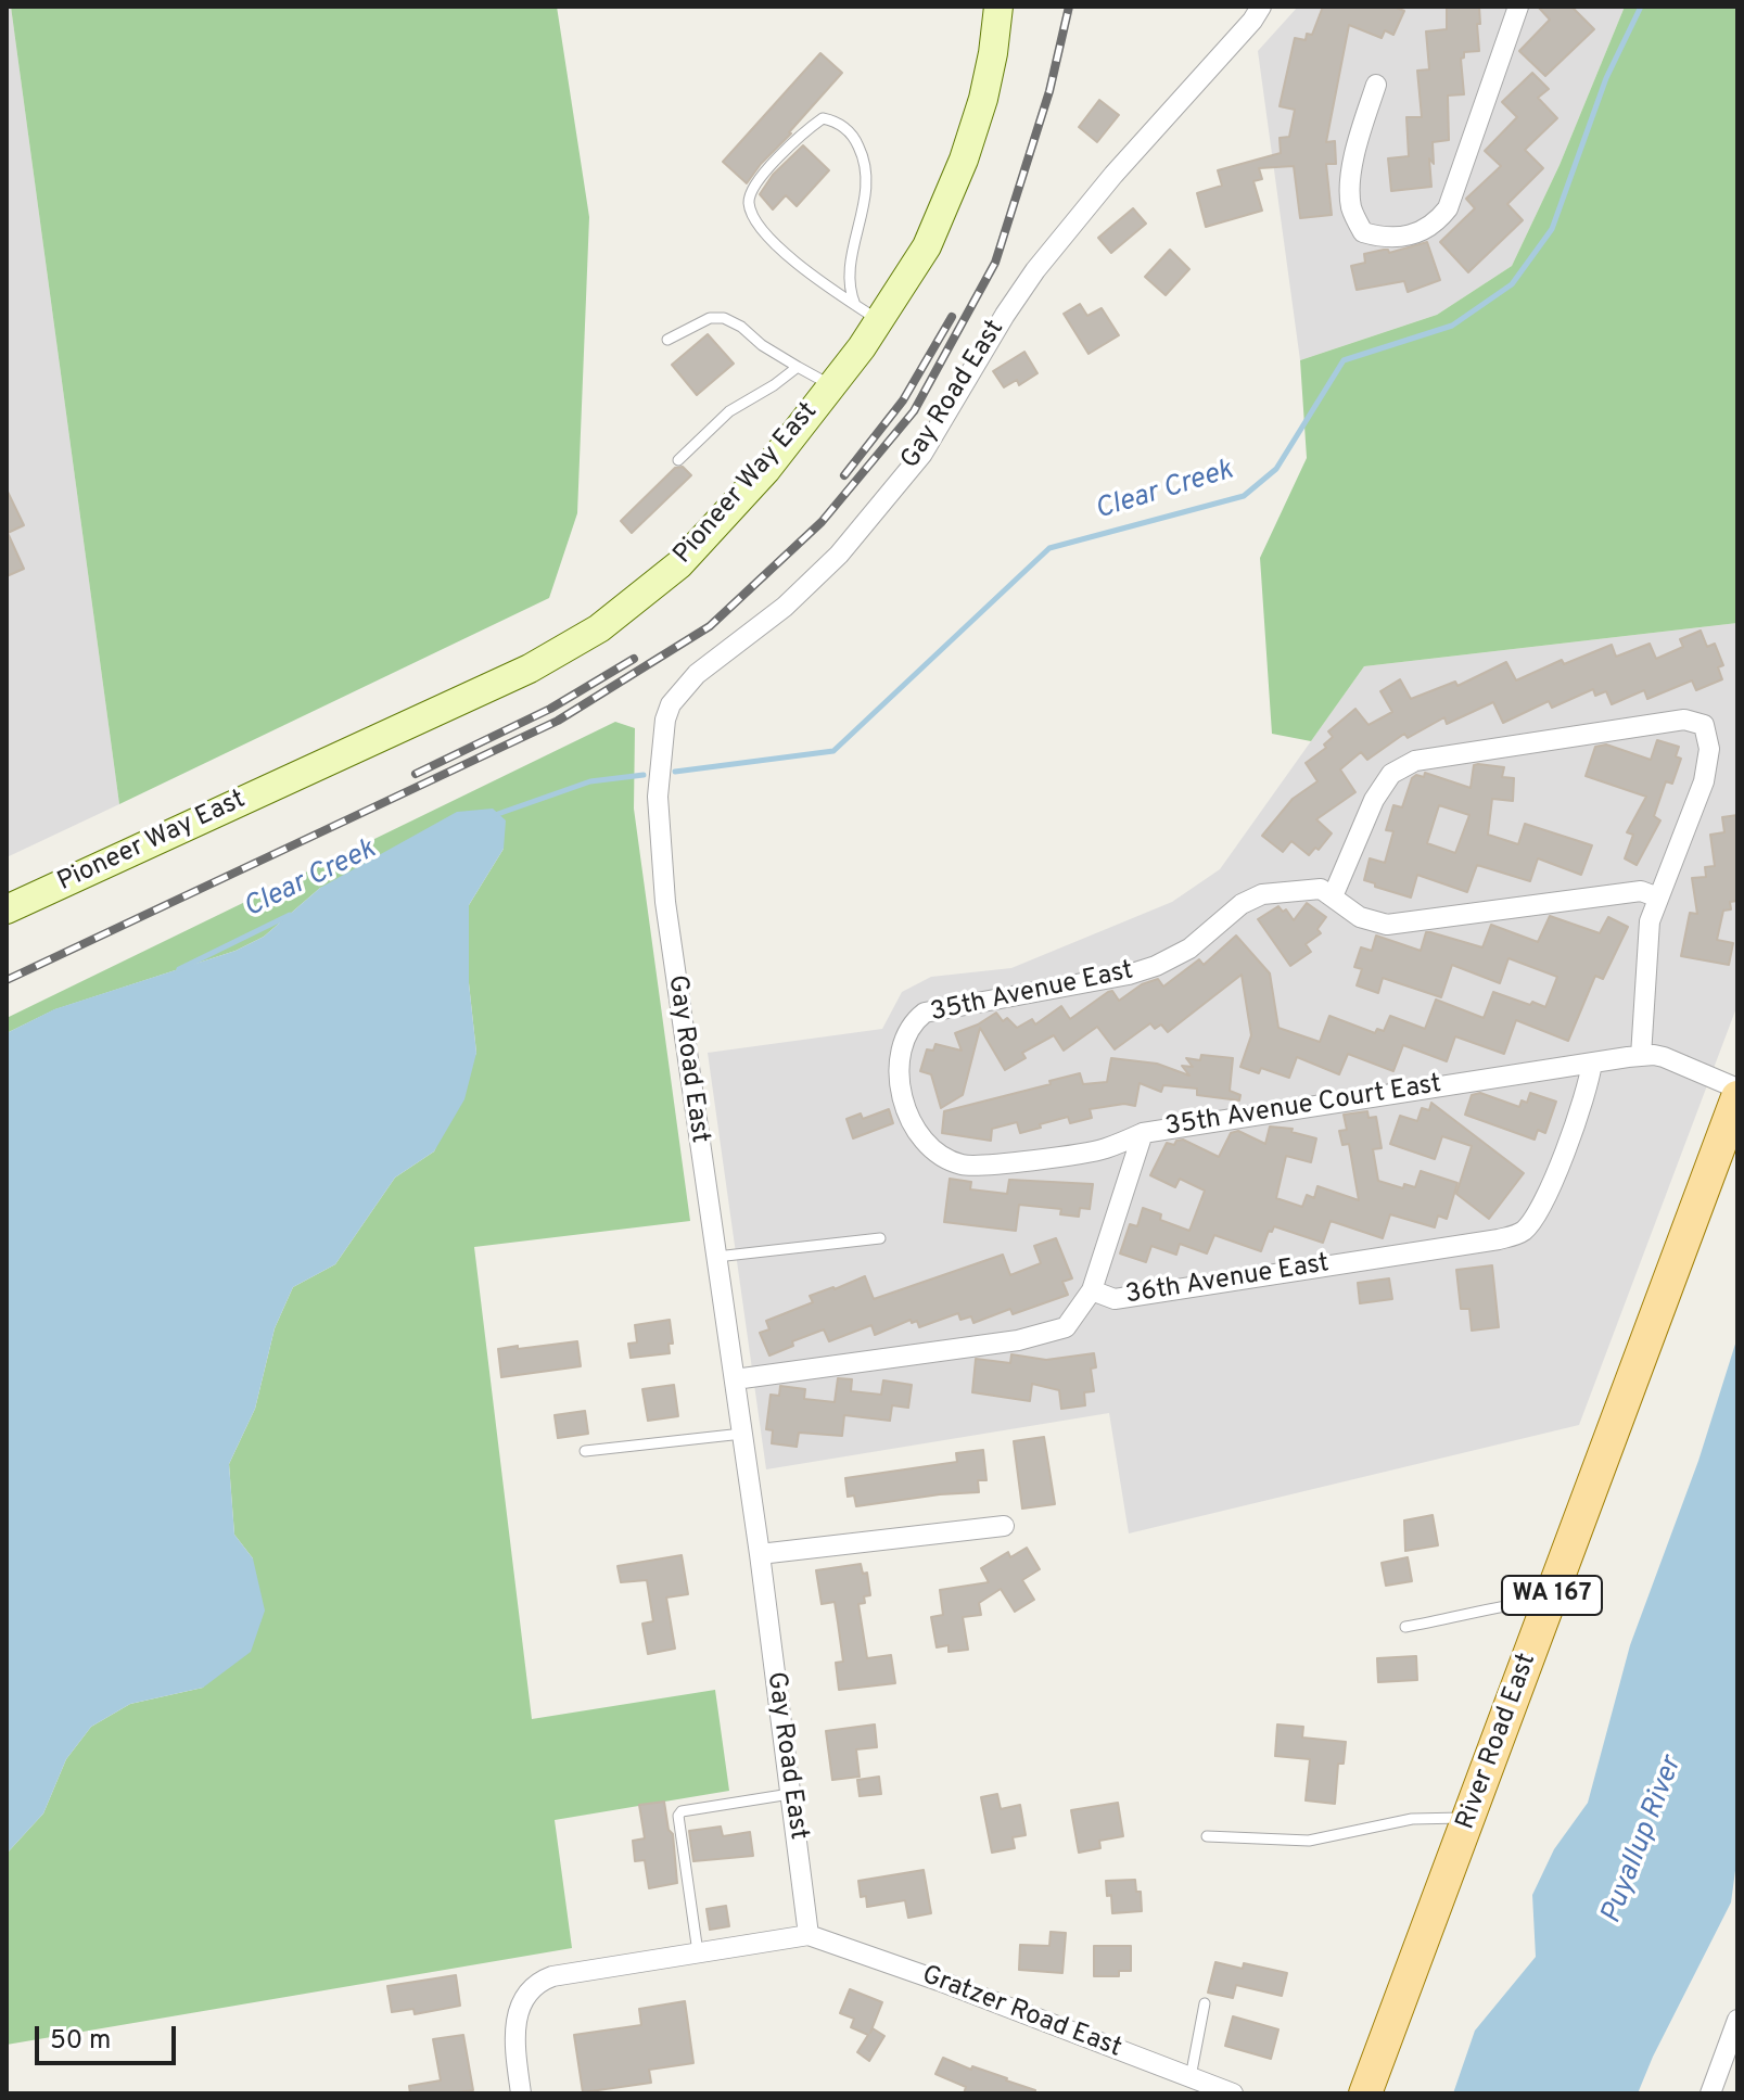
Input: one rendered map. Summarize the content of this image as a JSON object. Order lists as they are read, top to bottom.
{
  "streets": {
    "main road": ["Pioneer Way East", "WA 167", "River Road East"],
    "street": [
      "Gay Road East",
      "35th Avenue East",
      "35th Avenue Court East",
      "36th Avenue East",
      "Gratzer Road East"
    ]
  },
  "crossings": [
    ["Gay Road East", "36th Avenue East"],
    ["Gay Road East", "Gratzer Road East"],
    ["35th Avenue East", "35th Avenue Court East"],
    ["35th Avenue Court East", "36th Avenue East"]
  ],
  "water": ["Clear Creek", "Puyallup River"],
  "scale_bar": "50 m"
}
